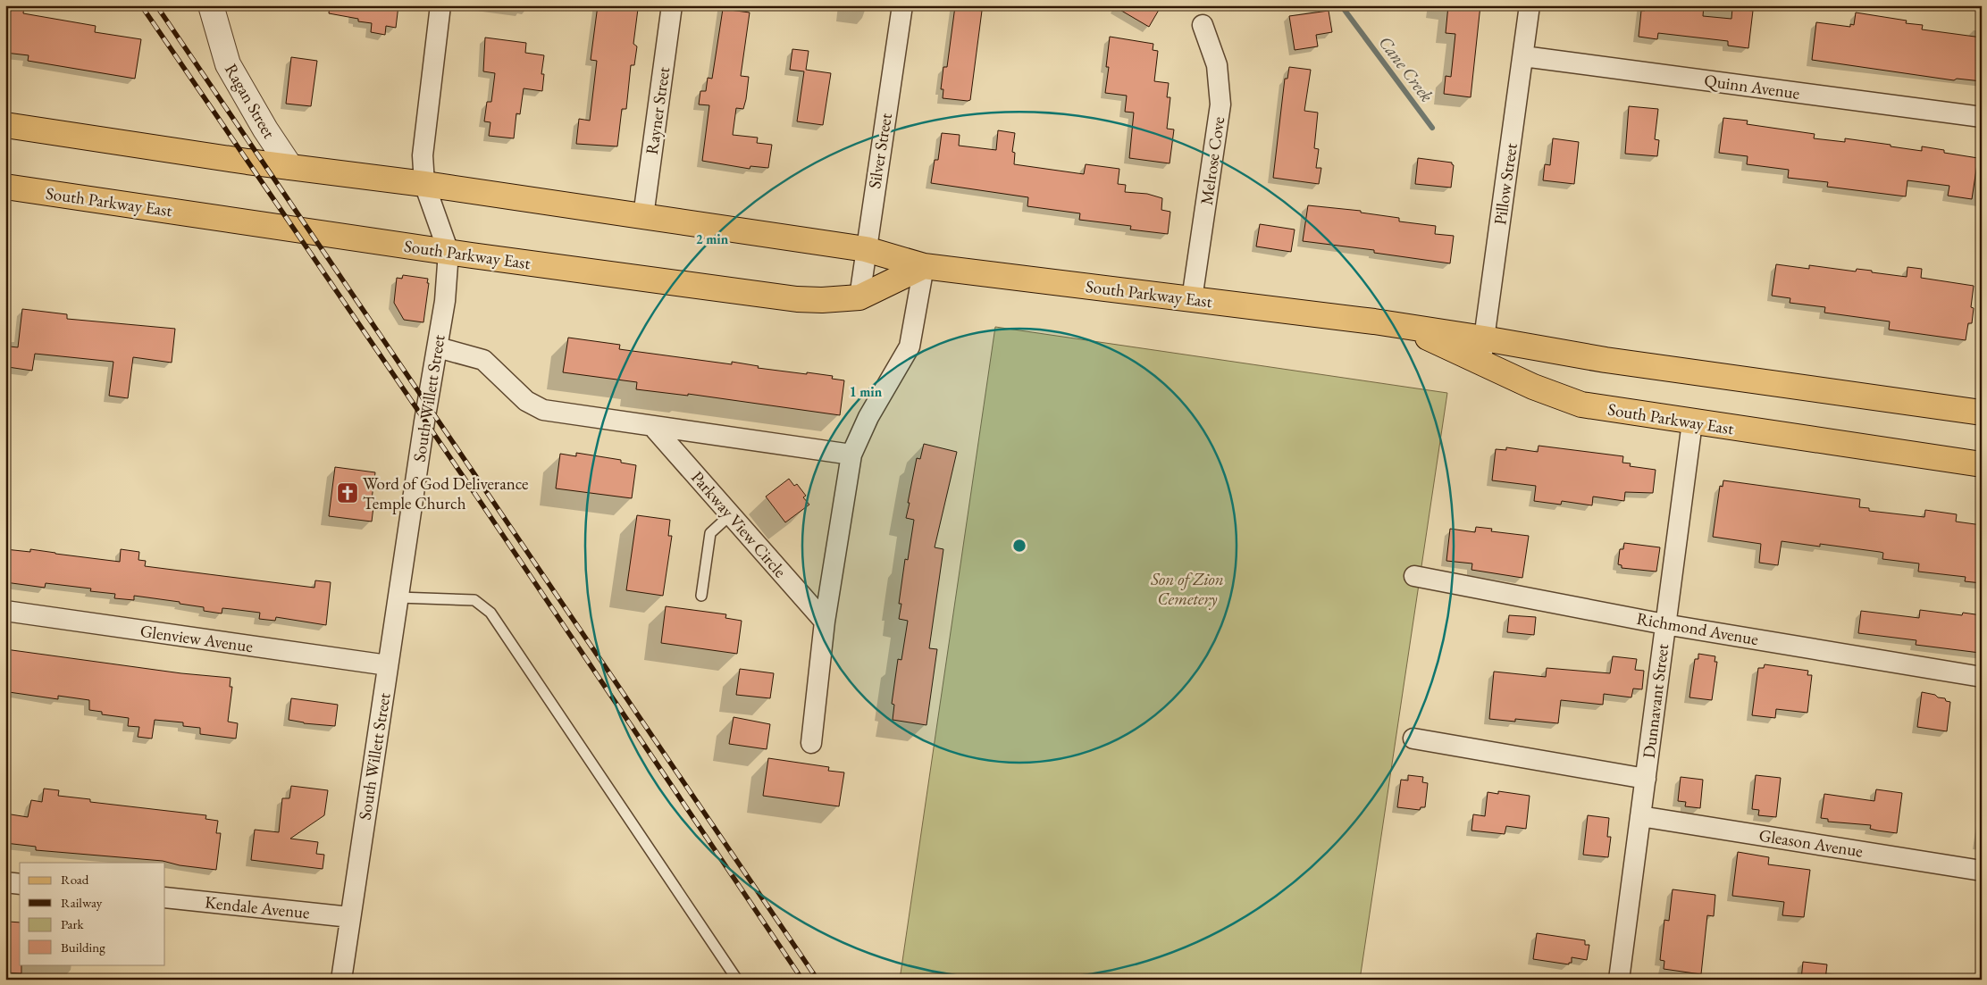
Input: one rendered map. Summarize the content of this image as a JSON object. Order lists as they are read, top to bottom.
{
  "streets": {
    "main road": ["South Parkway East"],
    "street": [
      "Quinn Avenue",
      "Ragan Street",
      "Rayner Street",
      "Silver Street",
      "Melrose Cove",
      "Pillow Street",
      "South Willett Street",
      "Parkway View Circle",
      "Richmond Avenue",
      "Glenview Avenue",
      "Dunnavant Street",
      "Gleason Avenue",
      "Kendale Avenue"
    ]
  },
  "crossings": [
    ["Quinn Avenue", "Pillow Street"],
    ["Ragan Street", "South Parkway East"],
    ["Rayner Street", "South Parkway East"],
    ["Silver Street", "South Parkway East"],
    ["Melrose Cove", "South Parkway East"],
    ["Pillow Street", "South Parkway East"],
    ["South Parkway East", "South Willett Street"],
    ["South Parkway East", "Dunnavant Street"],
    ["South Willett Street", "Glenview Avenue"],
    ["South Willett Street", "Kendale Avenue"],
    ["Richmond Avenue", "Dunnavant Street"],
    ["Dunnavant Street", "Gleason Avenue"]
  ],
  "water": ["Cane Creek"],
  "parks": ["Son of Zion Cemetery"],
  "places": {
    "church": ["Word of God Deliverance Temple Church"]
  },
  "legend": [
    "Road",
    "Railway",
    "Park",
    "Building"
  ],
  "rings": ["2 min", "1 min"]
}
